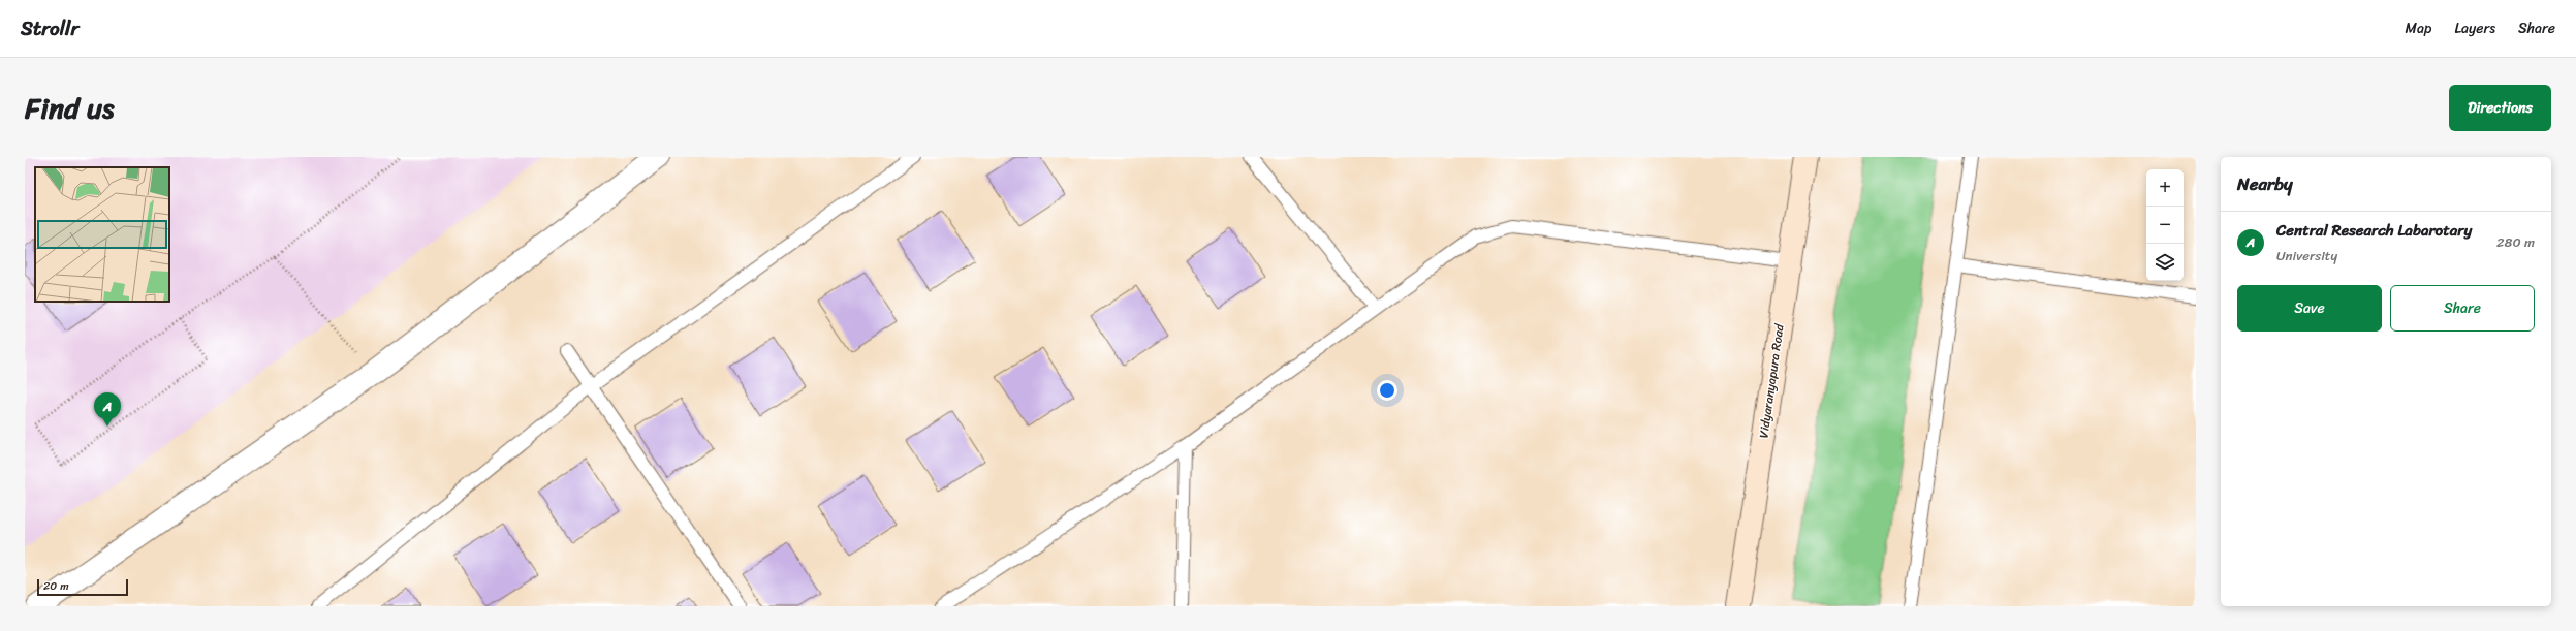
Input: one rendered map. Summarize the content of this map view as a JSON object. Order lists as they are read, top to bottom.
{
  "streets": {
    "main road": ["Vidyaranyapura Road"]
  },
  "scale_bar": "20 m",
  "page": {
    "header": "Strollr",
    "nav": ["Map", "Layers", "Share"],
    "title": "Find us",
    "buttons": [
      "Directions",
      ["Save", "Share"]
    ],
    "heading": "Nearby",
    "map_buttons": ["+", "−"],
    "list": [
      {
        "mark": "A",
        "name": "Central Research Labarotary",
        "note": "University",
        "value": "280 m"
      }
    ],
    "pins": "A",
    "scale": "20 m"
  }
}
